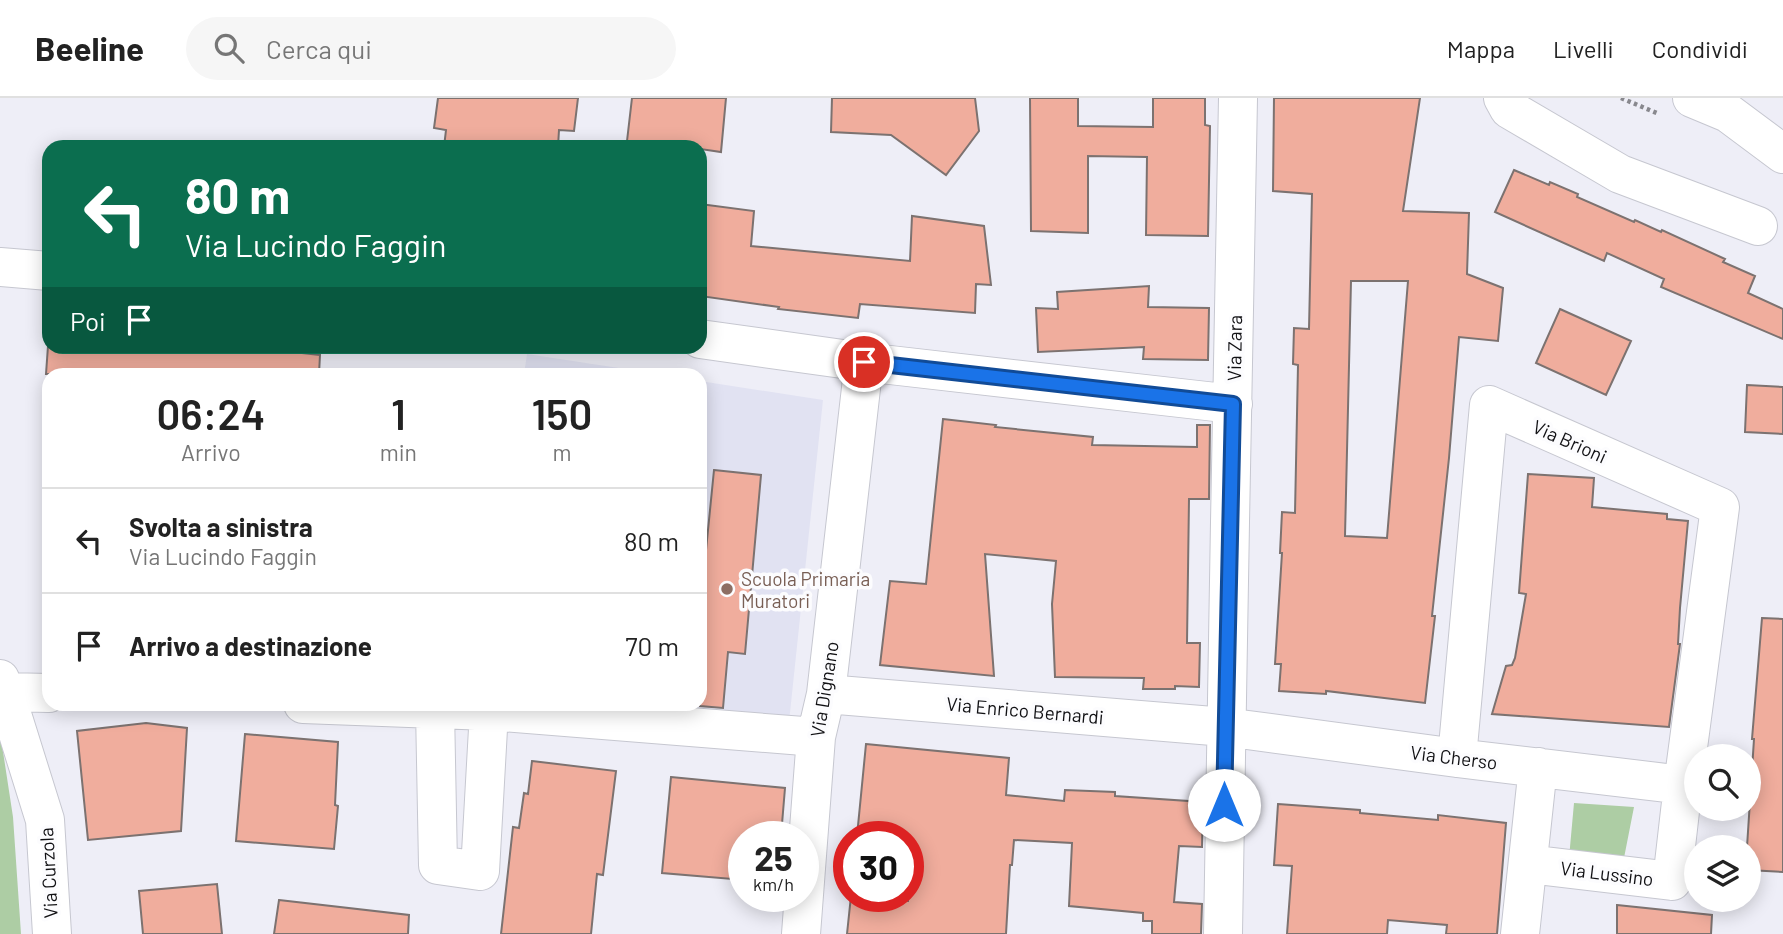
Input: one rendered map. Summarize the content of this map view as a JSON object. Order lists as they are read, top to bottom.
{
  "streets": {
    "street": [
      "Via Zara",
      "Via Brioni",
      "Via Dignano",
      "Via Enrico Bernardi",
      "Via Cherso",
      "Via Curzola",
      "Via Lussino"
    ]
  },
  "crossings": [
    ["Via Zara", "Via Enrico Bernardi"],
    ["Via Zara", "Via Cherso"],
    ["Via Brioni", "Via Cherso"],
    ["Via Brioni", "Via Lussino"],
    ["Via Dignano", "Via Enrico Bernardi"],
    ["Via Enrico Bernardi", "Via Cherso"],
    ["Via Cherso", "Via Lussino"]
  ],
  "places": ["Scuola Primaria Muratori"],
  "page": {
    "header": "Beeline",
    "search": "Cerca qui",
    "nav": ["Mappa", "Livelli", "Condividi"],
    "turn": ["80 m", "Via Lucindo Faggin"],
    "then": "Poi",
    "eta": [
      "06:24",
      "Arrivo",
      "1",
      "min",
      "150",
      "m"
    ],
    "list": [
      {
        "name": "Svolta a sinistra",
        "note": "Via Lucindo Faggin",
        "value": "80 m"
      },
      {
        "name": "Arrivo a destinazione",
        "value": "70 m"
      }
    ],
    "speed": "25 km/h",
    "limit": "30"
  }
}
